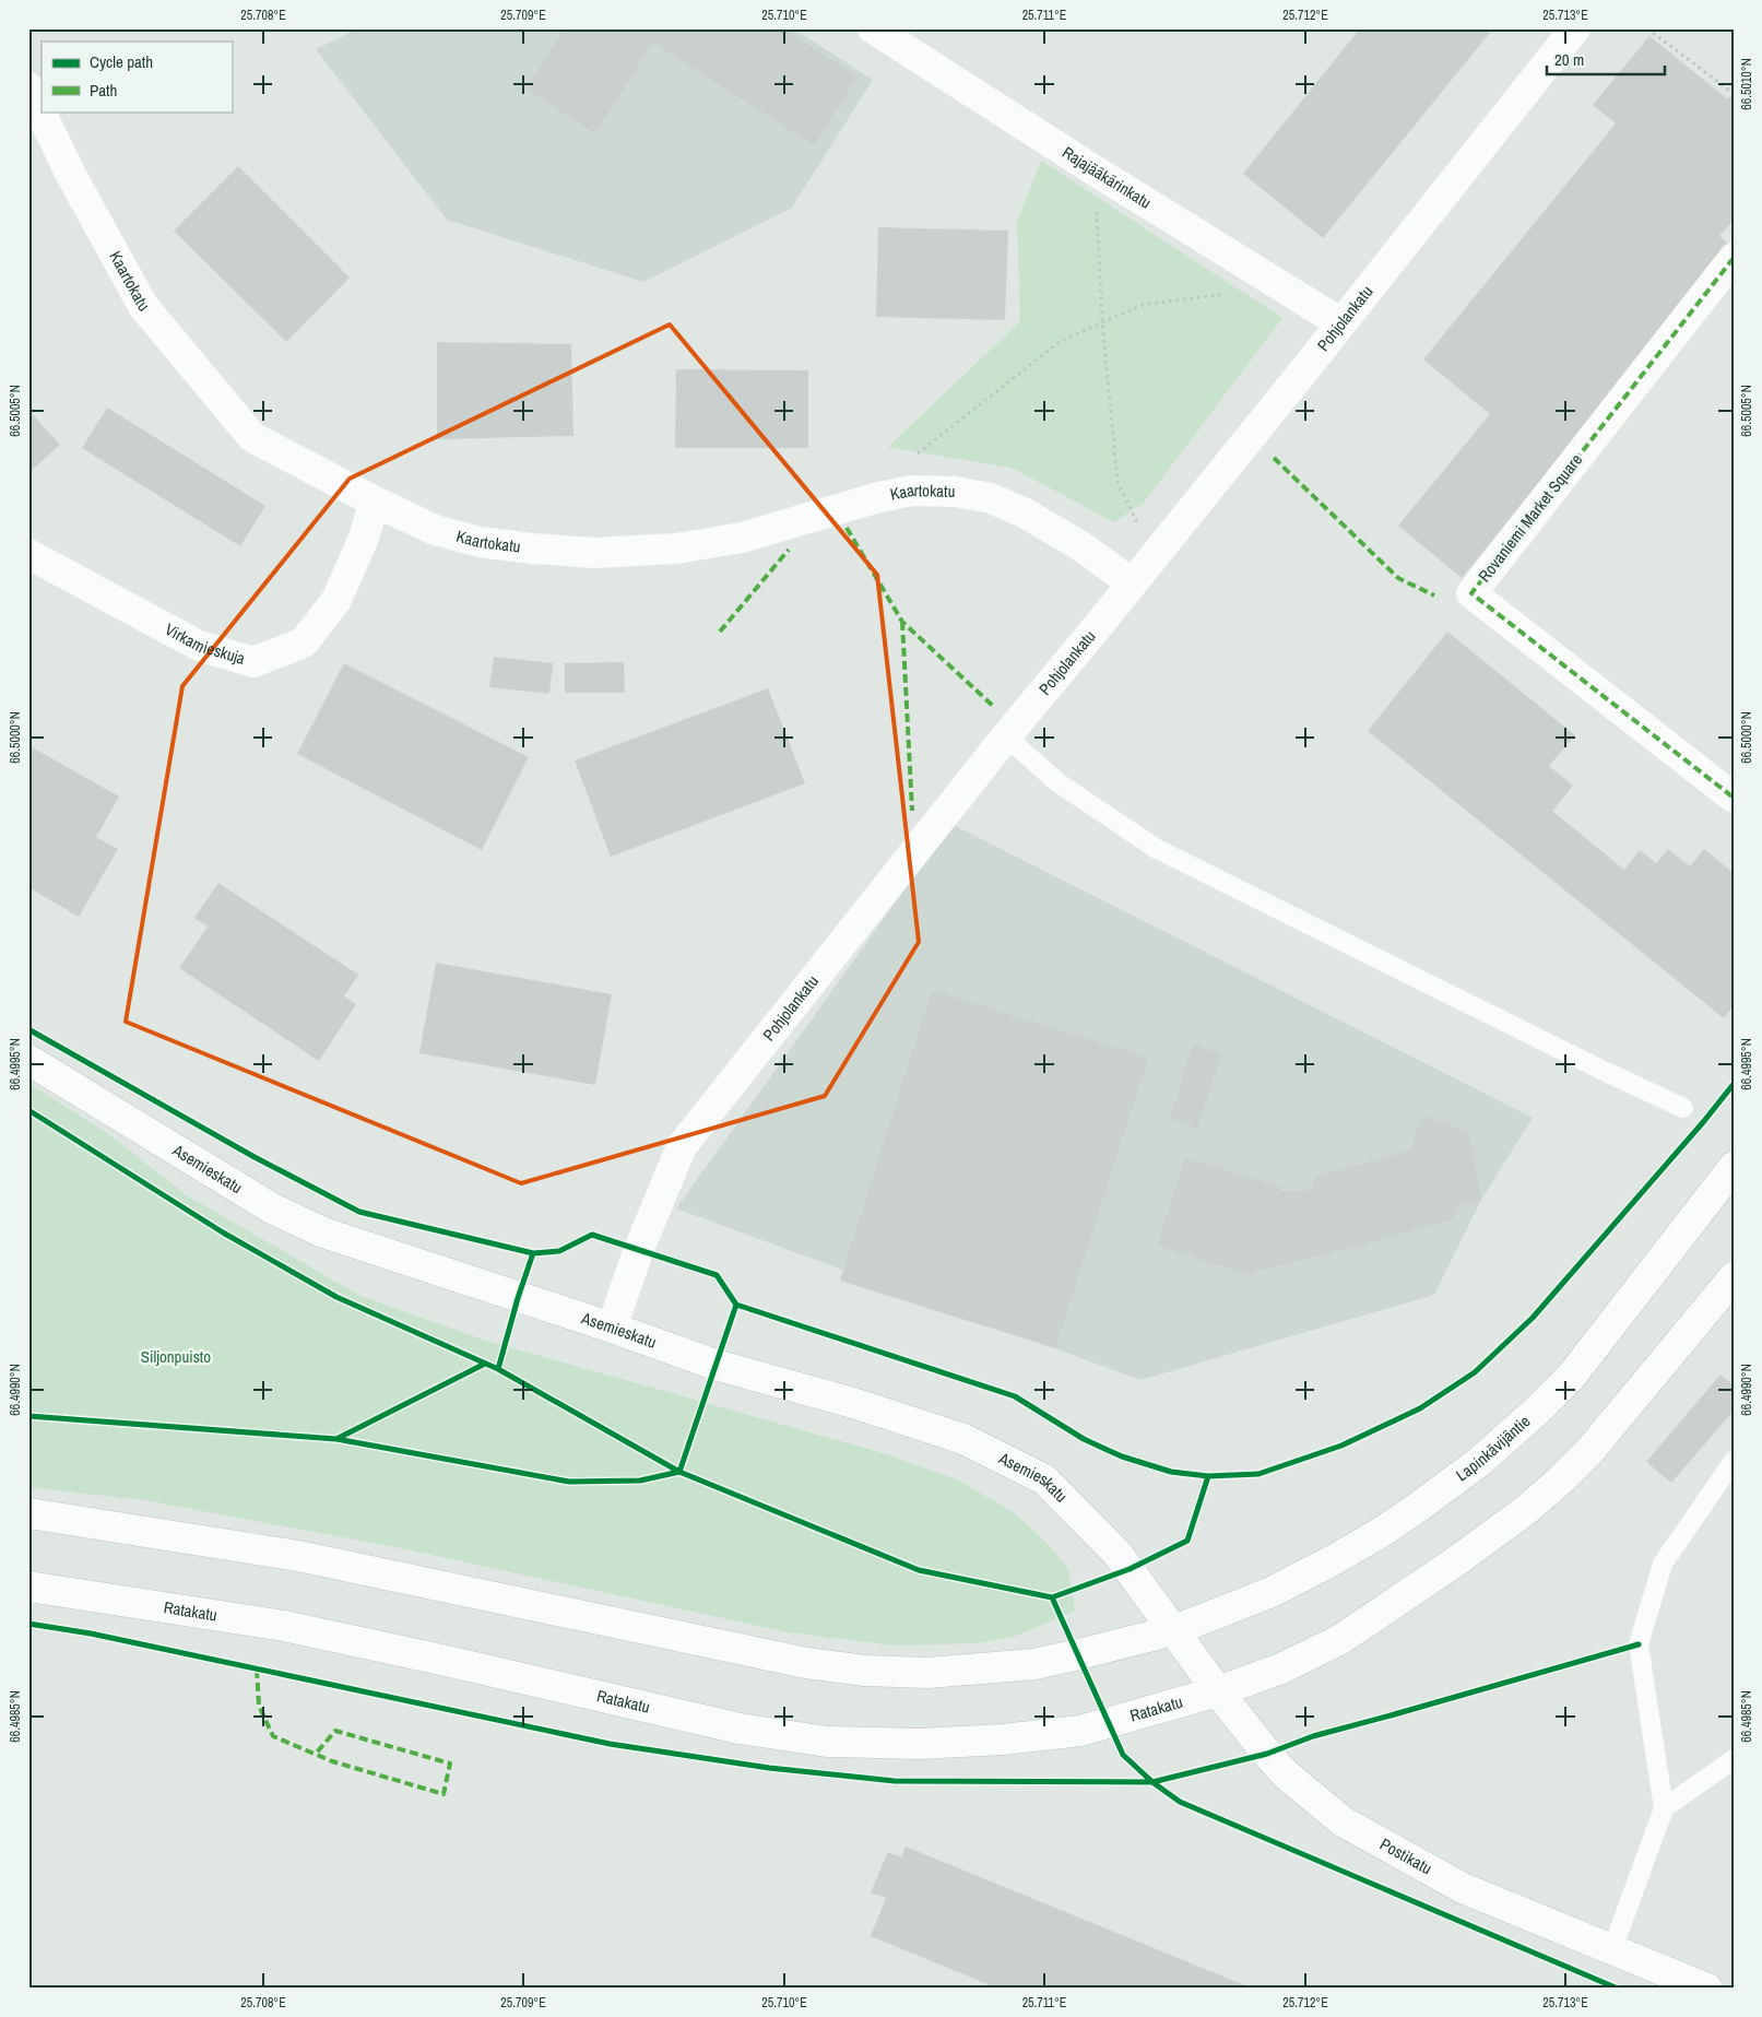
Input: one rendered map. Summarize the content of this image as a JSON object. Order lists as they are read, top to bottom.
{
  "streets": {
    "street": [
      "Rajajääkärinkatu",
      "Kaartokatu",
      "Pohjolankatu",
      "Rovaniemi Market Square",
      "Virkamieskuja",
      "Asemieskatu",
      "Lapinkävijäntie",
      "Ratakatu",
      "Postikatu"
    ]
  },
  "crossings": [
    ["Rajajääkärinkatu", "Pohjolankatu"],
    ["Kaartokatu", "Pohjolankatu"],
    ["Kaartokatu", "Virkamieskuja"],
    ["Pohjolankatu", "Asemieskatu"],
    ["Asemieskatu", "Lapinkävijäntie"],
    ["Asemieskatu", "Postikatu"],
    ["Lapinkävijäntie", "Postikatu"],
    ["Ratakatu", "Postikatu"]
  ],
  "parks": ["Siljonpuisto"],
  "legend": ["Cycle path", "Path"],
  "scale_bar": "20 m",
  "coordinates": [
    "25.708°E",
    "25.709°E",
    "25.710°E",
    "25.711°E",
    "25.712°E",
    "25.713°E",
    "66.5010°N",
    "66.5005°N",
    "66.5000°N",
    "66.4995°N",
    "66.4990°N",
    "66.4985°N"
  ]
}
